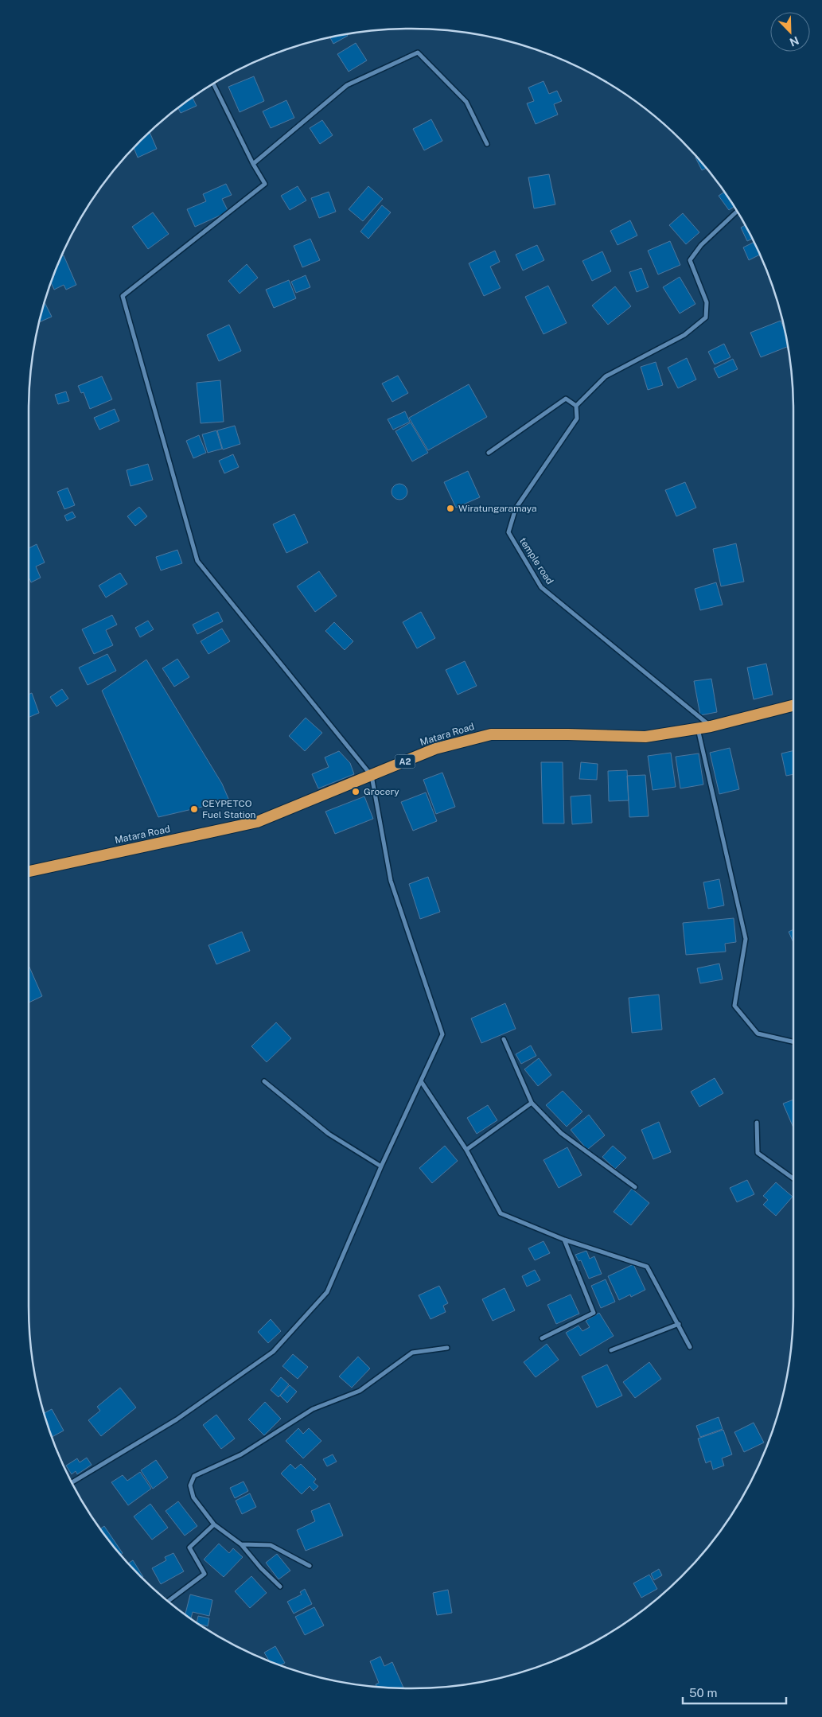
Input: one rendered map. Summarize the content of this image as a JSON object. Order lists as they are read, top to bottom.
{
  "streets": {
    "highway": ["Matara Road", "A2"],
    "street": ["temple road"]
  },
  "crossings": [
    ["temple road", "Matara Road"]
  ],
  "places": ["Wiratungaramaya", "Grocery", "CEYPETCO Fuel Station"],
  "scale_bar": "50 m",
  "north": "bottom right"
}
